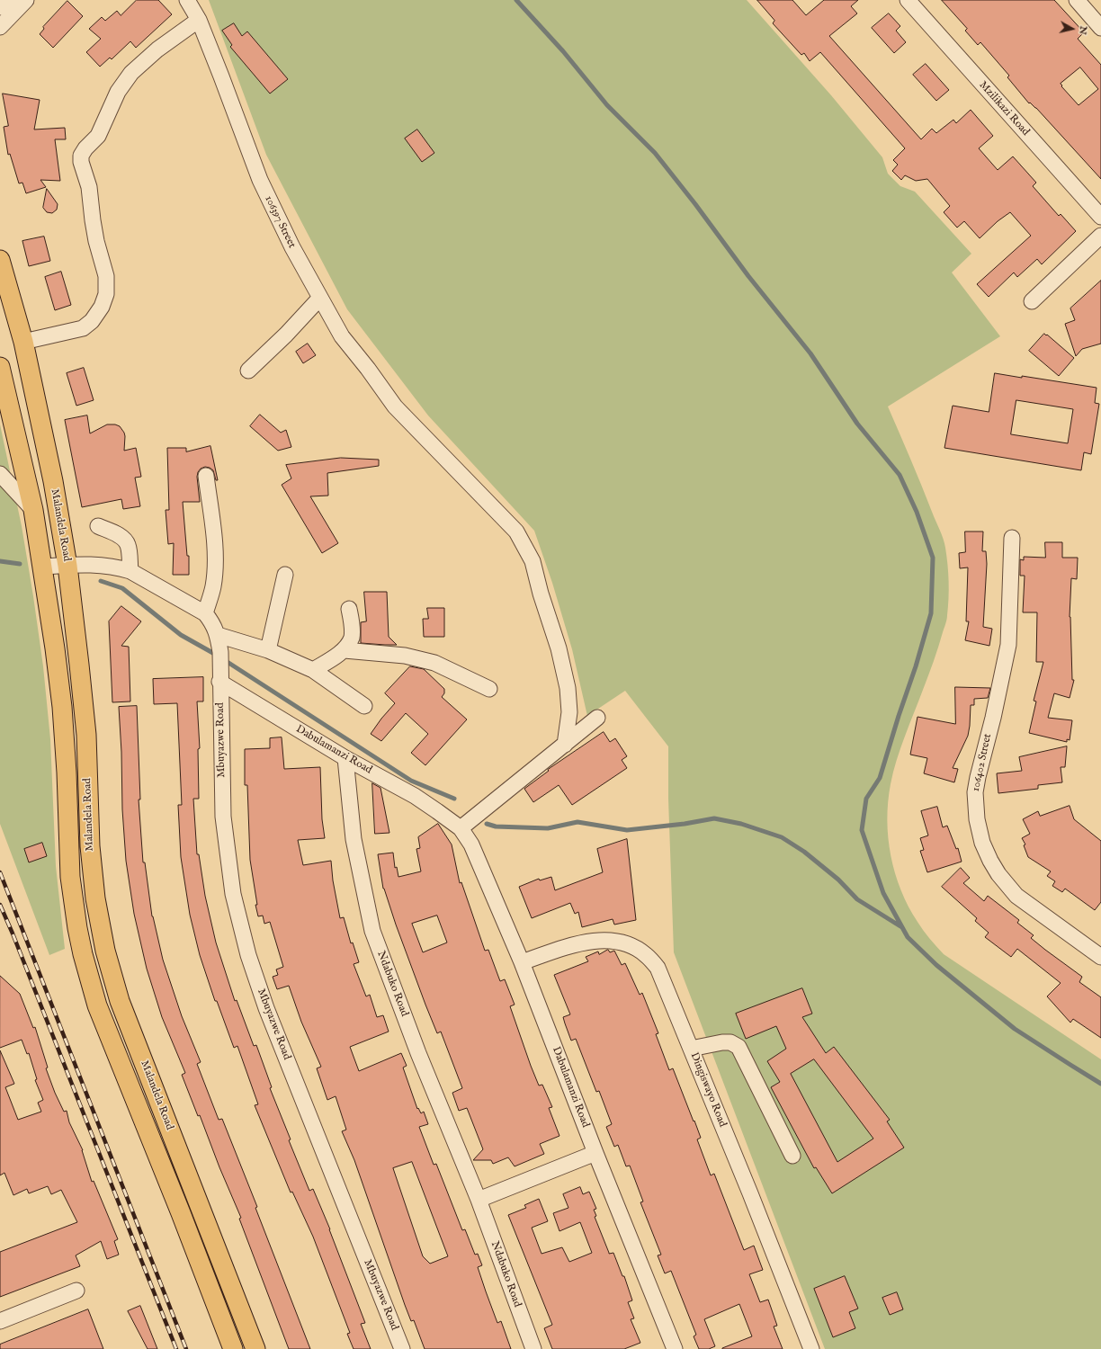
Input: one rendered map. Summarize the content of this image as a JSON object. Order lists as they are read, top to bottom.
{
  "streets": {
    "main road": ["Malandela Road"],
    "street": [
      "Mzilikazi Road",
      "106397 Street",
      "Mbuyazwe Road",
      "Dabulamanzi Road",
      "106402 Street",
      "Ndabuko Road",
      "Dingiswayo Road"
    ]
  },
  "crossings": [
    ["Mbuyazwe Road", "Dabulamanzi Road"],
    ["Dabulamanzi Road", "Ndabuko Road"],
    ["Dabulamanzi Road", "Dingiswayo Road"]
  ],
  "north": "right"
}
